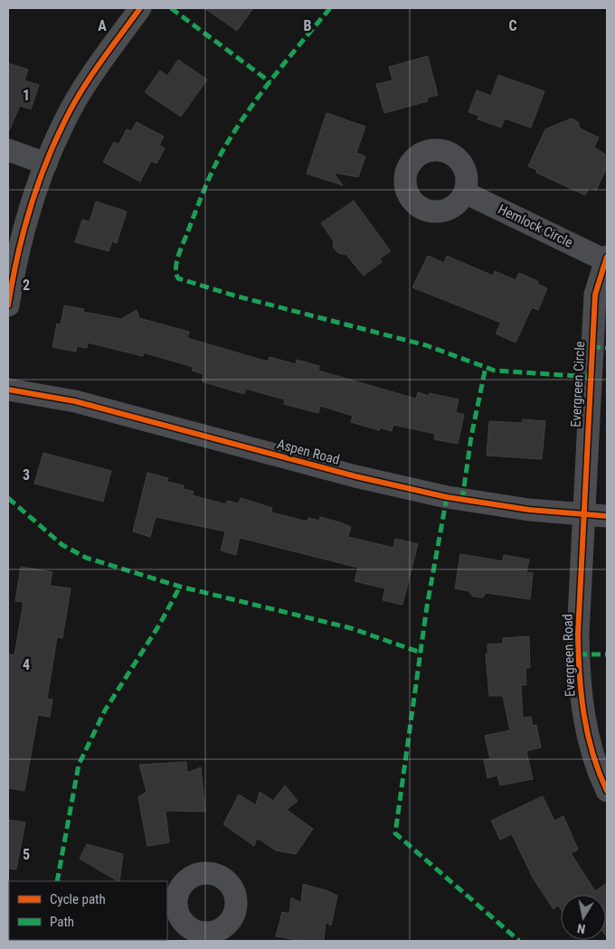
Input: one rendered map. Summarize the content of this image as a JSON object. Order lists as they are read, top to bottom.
{
  "streets": {
    "street": [
      "Hemlock Circle",
      "Evergreen Circle",
      "Aspen Road",
      "Evergreen Road"
    ]
  },
  "crossings": [
    ["Hemlock Circle", "Evergreen Circle"],
    ["Evergreen Circle", "Aspen Road"],
    ["Evergreen Circle", "Evergreen Road"],
    ["Aspen Road", "Evergreen Road"]
  ],
  "legend": ["Cycle path", "Path"],
  "north": "bottom",
  "grid": {
    "columns": ["A", "B", "C"],
    "rows": [
      "1",
      "2",
      "3",
      "4",
      "5"
    ]
  }
}
